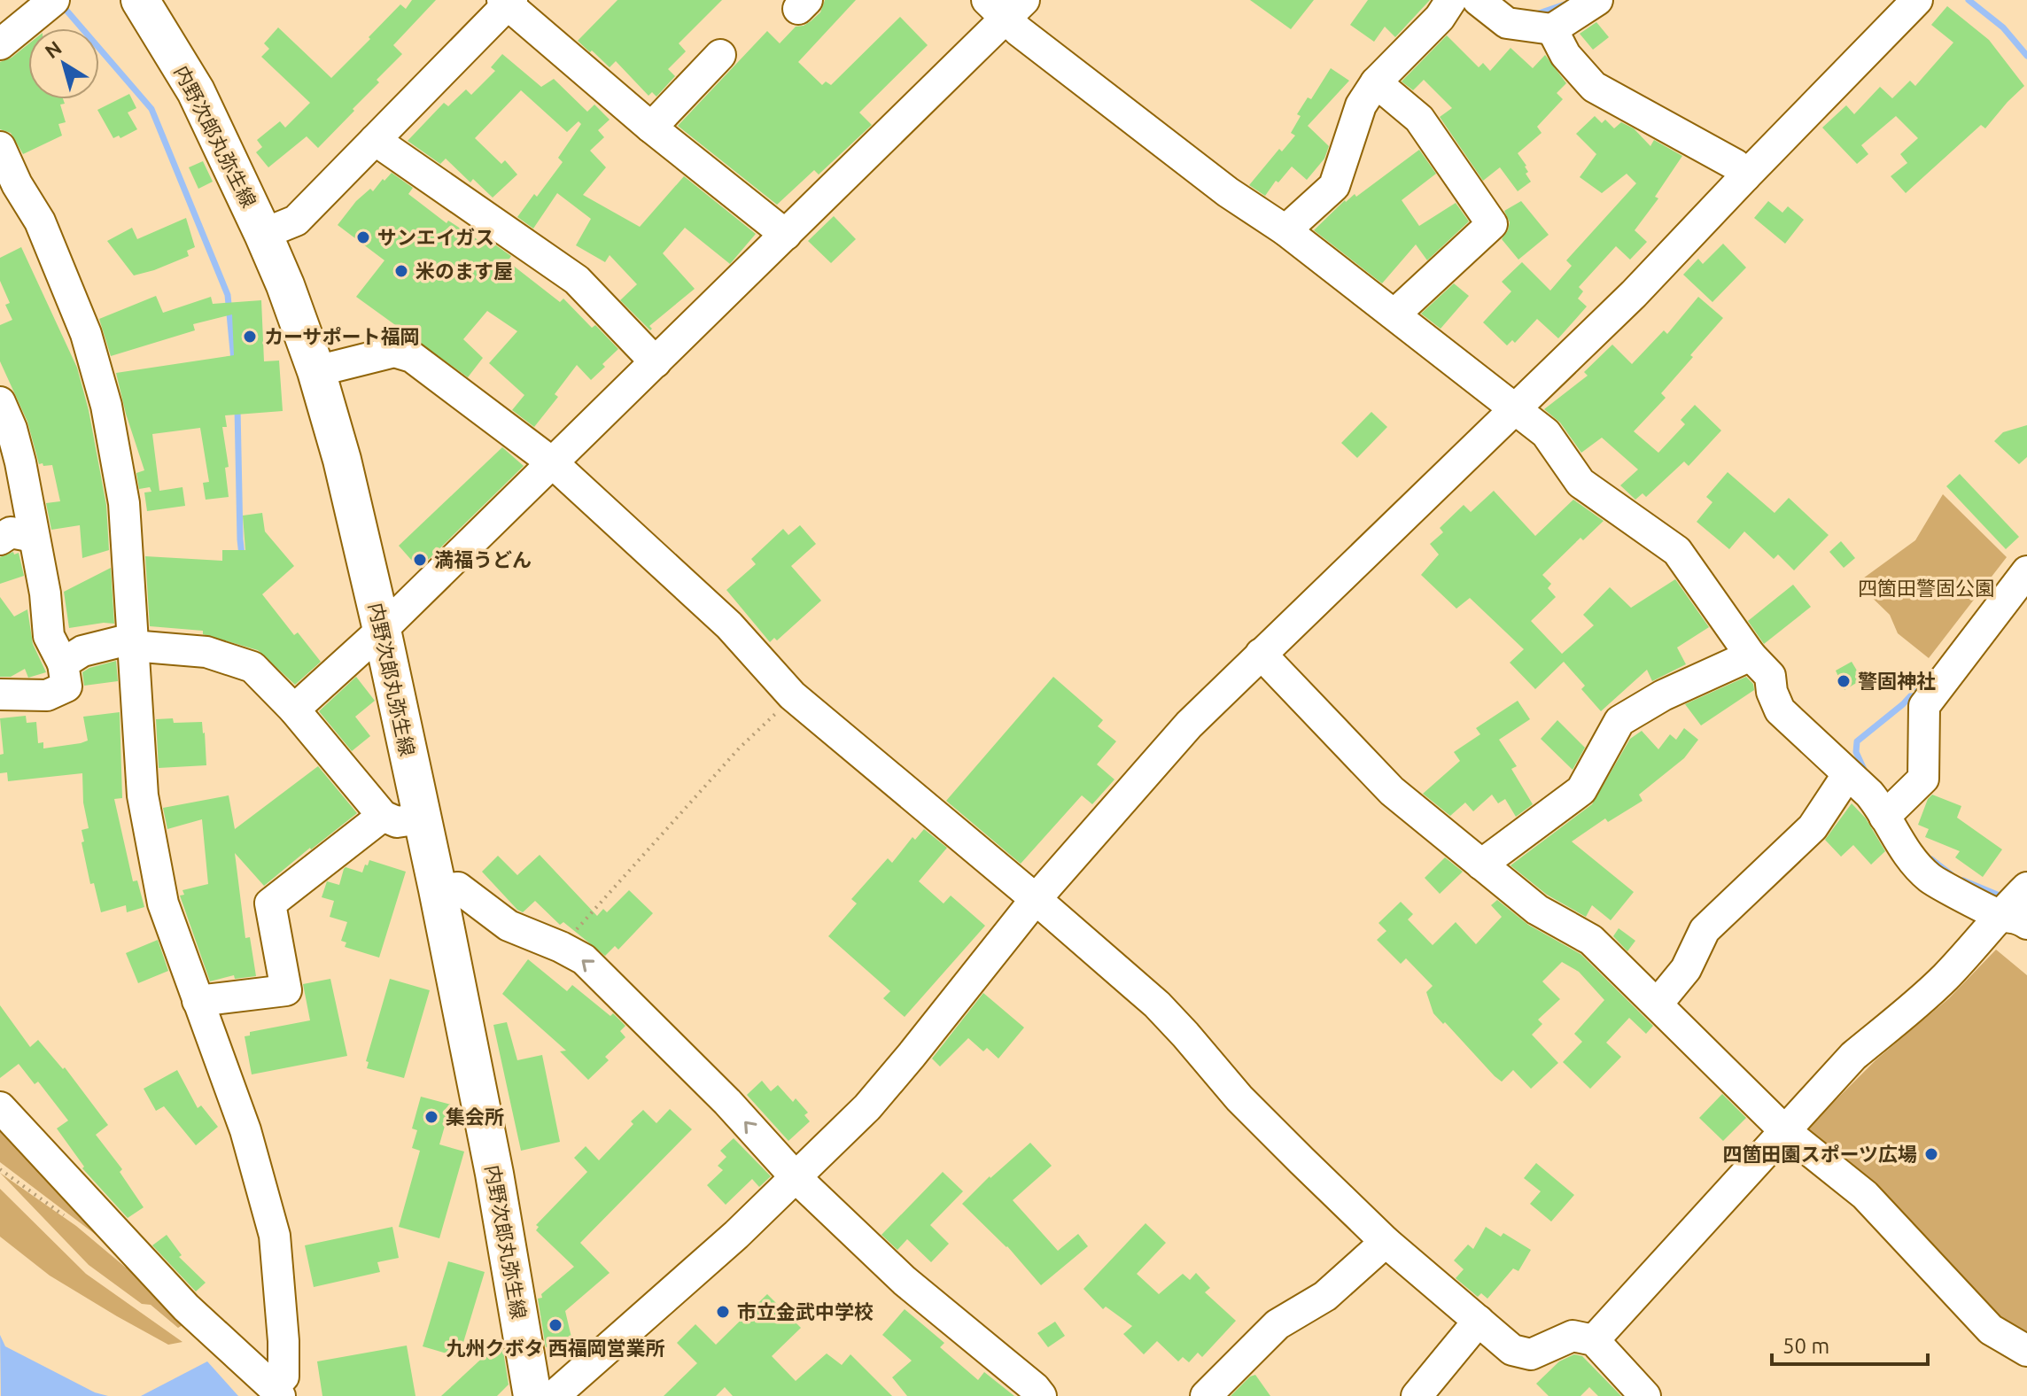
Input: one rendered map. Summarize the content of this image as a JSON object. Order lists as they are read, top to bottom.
{
  "streets": {
    "main road": ["内野次郎丸弥生線"]
  },
  "parks": ["四箇田警固公園"],
  "places": [
    "サンエイガス",
    "米のます屋",
    "カーサポート福岡",
    "満福うどん",
    "警固神社",
    "集会所",
    "四箇田園スポーツ広場",
    "市立金武中学校",
    "九州クボタ 西福岡営業所"
  ],
  "scale_bar": "50 m",
  "north": "top left"
}
